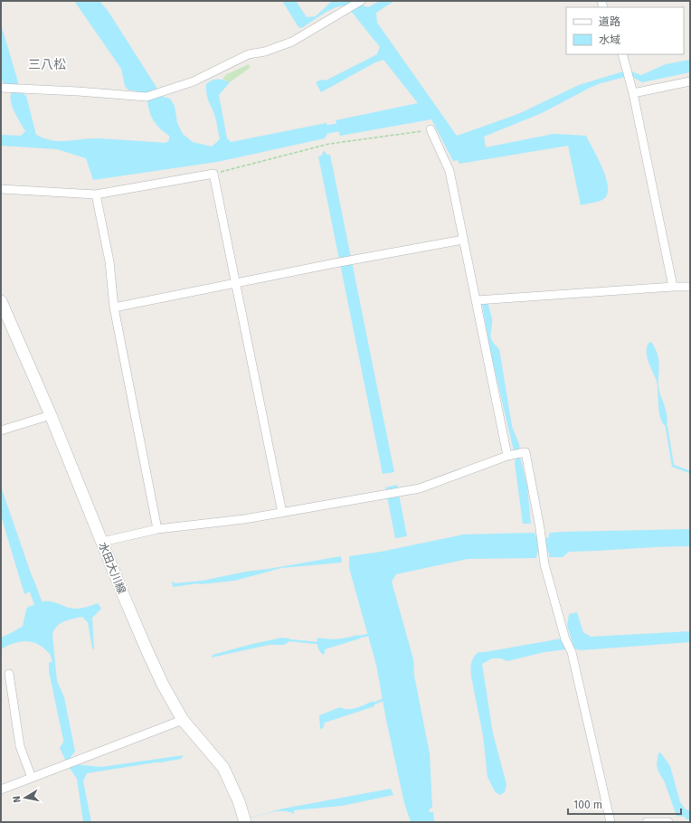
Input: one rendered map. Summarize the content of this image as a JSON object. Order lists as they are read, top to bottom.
{
  "streets": {
    "main road": ["水田大川線"]
  },
  "districts": ["三八松"],
  "legend": ["道路", "水域"],
  "scale_bar": "100 m",
  "north": "left"
}
